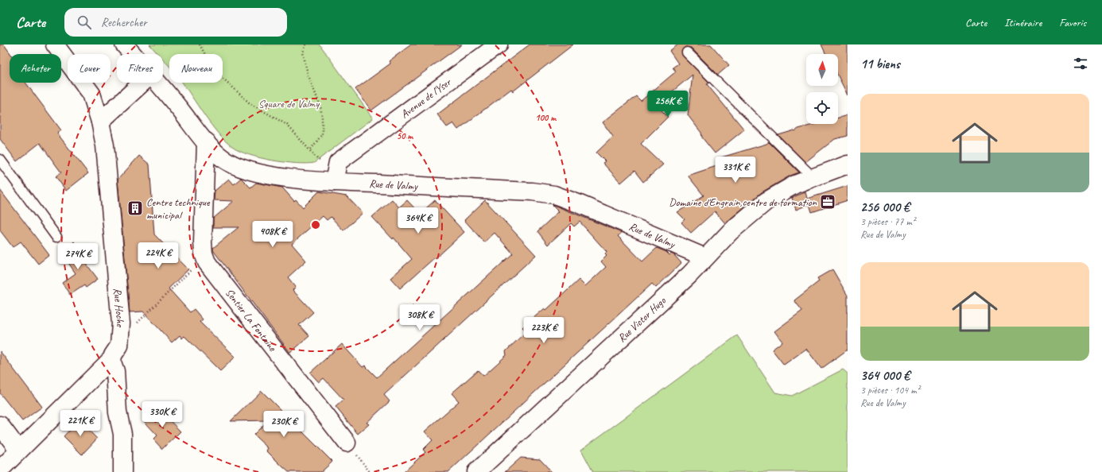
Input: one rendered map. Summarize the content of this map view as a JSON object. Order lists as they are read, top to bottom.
{
  "streets": {
    "street": [
      "Avenue de l'Yser",
      "Rue de Valmy",
      "Rue Hoche",
      "Sentier La Fontaine",
      "Rue Victor Hugo"
    ]
  },
  "crossings": [
    ["Rue de Valmy", "Sentier La Fontaine"],
    ["Rue de Valmy", "Rue Victor Hugo"]
  ],
  "parks": ["Square de Valmy"],
  "places": {
    "office": ["Domaine d'Engrain,centre de formation"],
    "building": ["Centre technique municipal"]
  },
  "north": "top",
  "page": {
    "header": "Carte",
    "search": "Rechercher",
    "nav": ["Carte", "Itinéraire", "Favoris"],
    "heading": "11 biens",
    "chip": [
      "Acheter",
      "Louer",
      "Filtres",
      "Nouveau"
    ],
    "list": [
      {
        "name": "256 000 €",
        "note": "3 pièces · 77 m² · Rue de Valmy"
      },
      {
        "name": "364 000 €",
        "note": "3 pièces · 104 m² · Rue de Valmy"
      }
    ],
    "price": [
      "256K €",
      "331K €",
      "364K €",
      "408K €",
      "224K €",
      "274K €",
      "308K €",
      "223K €",
      "330K €",
      "221K €",
      "230K €"
    ]
  },
  "rings": ["100 m", "50 m"]
}
